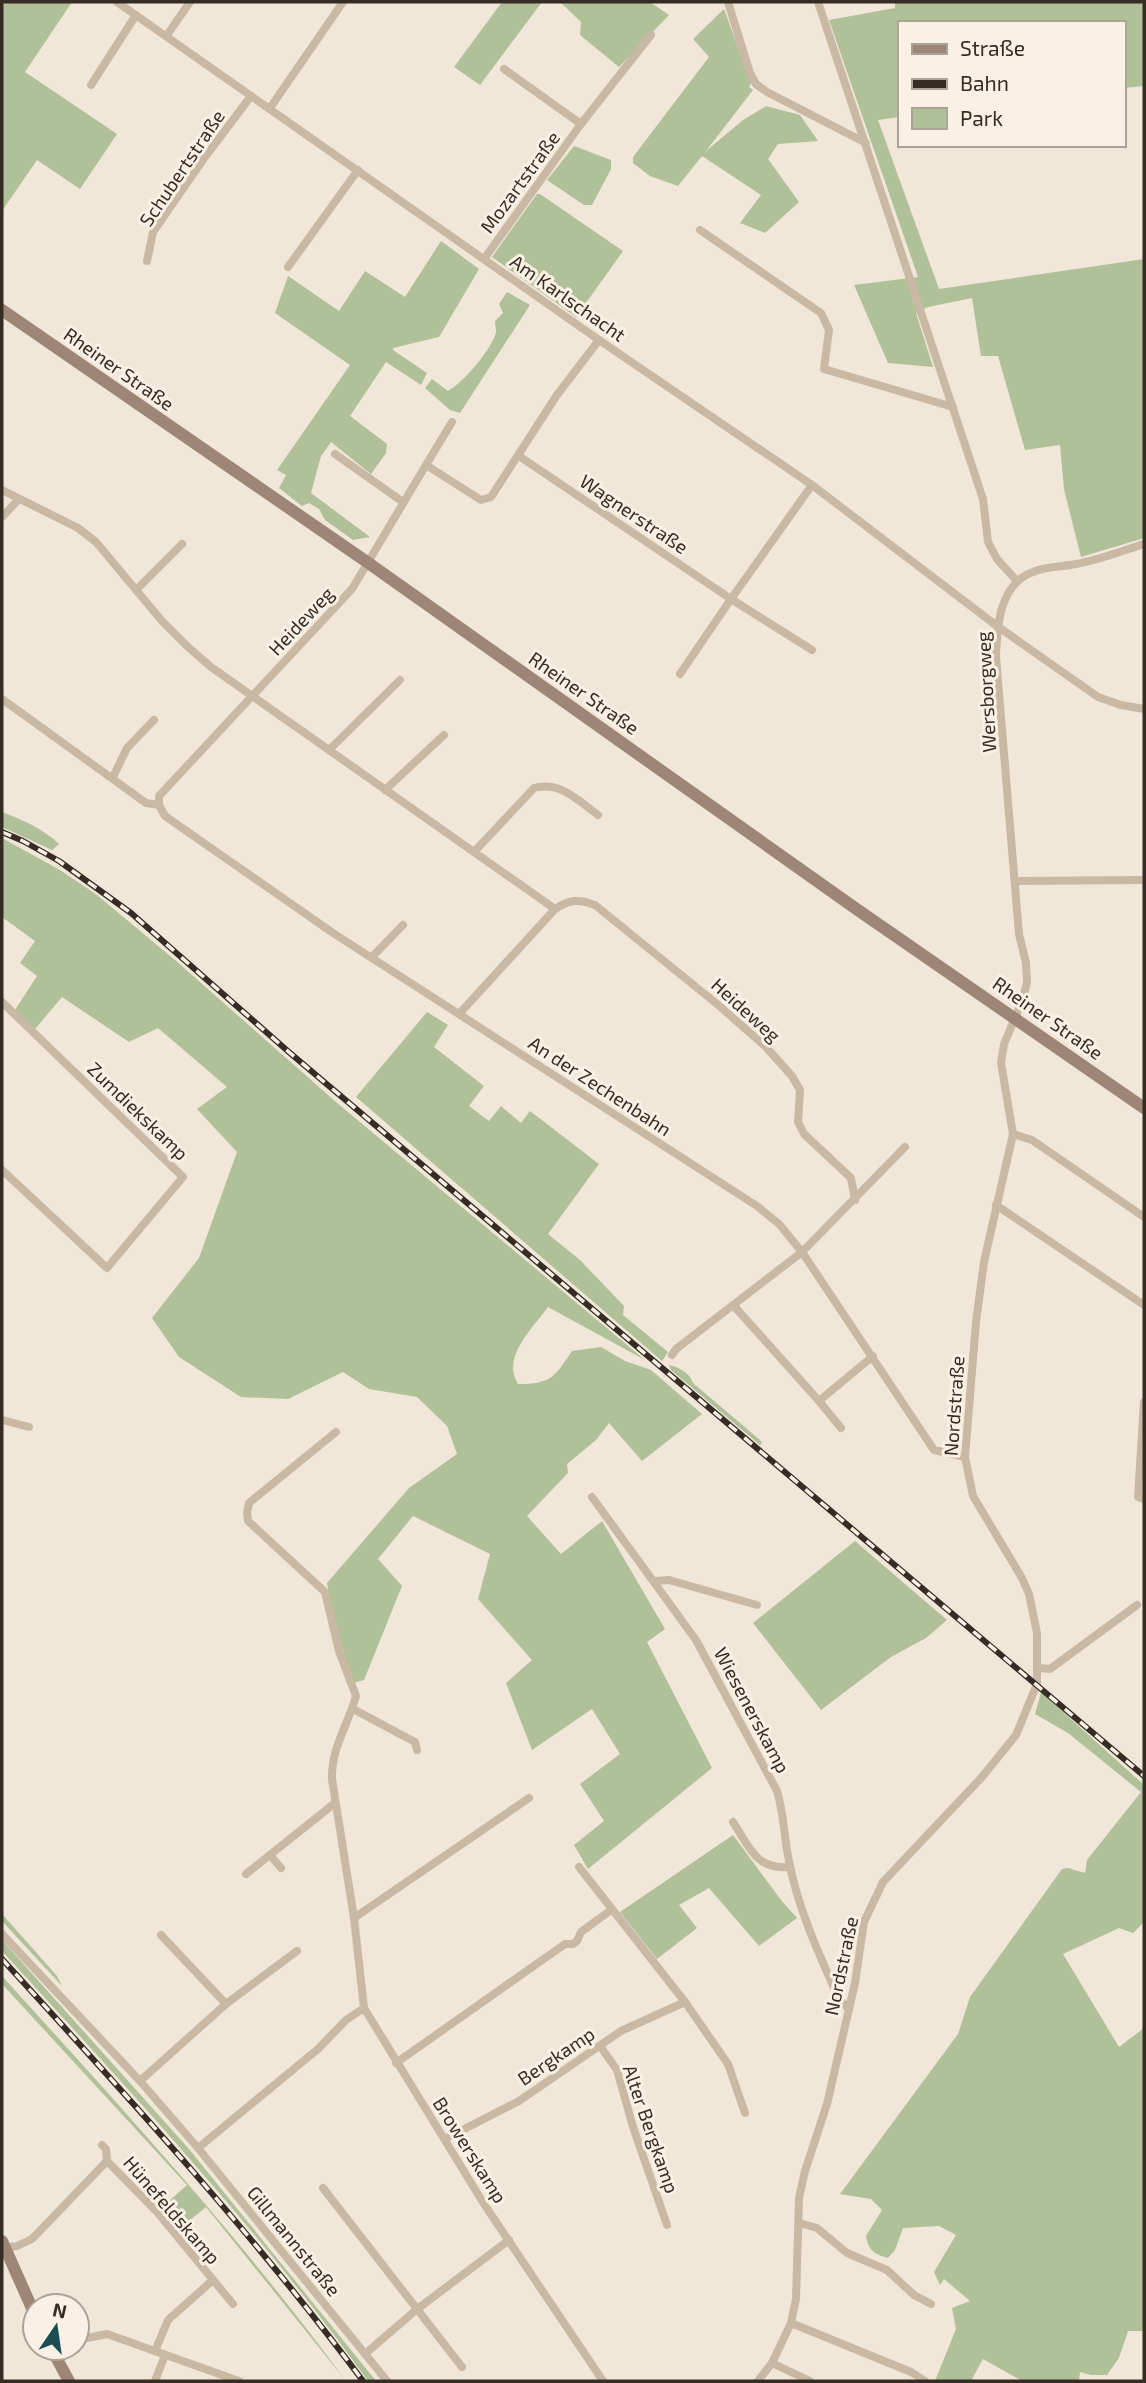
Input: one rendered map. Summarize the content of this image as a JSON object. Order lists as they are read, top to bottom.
{
  "streets": {
    "main road": ["Rheiner Straße"],
    "street": [
      "Schubertstraße",
      "Mozartstraße",
      "Am Karlschacht",
      "Wagnerstraße",
      "Heideweg",
      "Wersborgweg",
      "An der Zechenbahn",
      "Zumdiekskamp",
      "Nordstraße",
      "Wiesenerskamp",
      "Bergkamp",
      "Alter Bergkamp",
      "Browerskamp",
      "Hünefeldskamp",
      "Gillmannstraße"
    ]
  },
  "crossings": [
    ["Schubertstraße", "Am Karlschacht"],
    ["Mozartstraße", "Am Karlschacht"],
    ["Am Karlschacht", "Wersborgweg"],
    ["Rheiner Straße", "Heideweg"],
    ["Rheiner Straße", "Wersborgweg"],
    ["Rheiner Straße", "Nordstraße"],
    ["Heideweg", "An der Zechenbahn"],
    ["Wersborgweg", "Nordstraße"],
    ["An der Zechenbahn", "Nordstraße"],
    ["Nordstraße", "Wiesenerskamp"],
    ["Bergkamp", "Alter Bergkamp"],
    ["Bergkamp", "Browerskamp"]
  ],
  "legend": ["Straße", "Bahn", "Park"],
  "north": "top"
}
